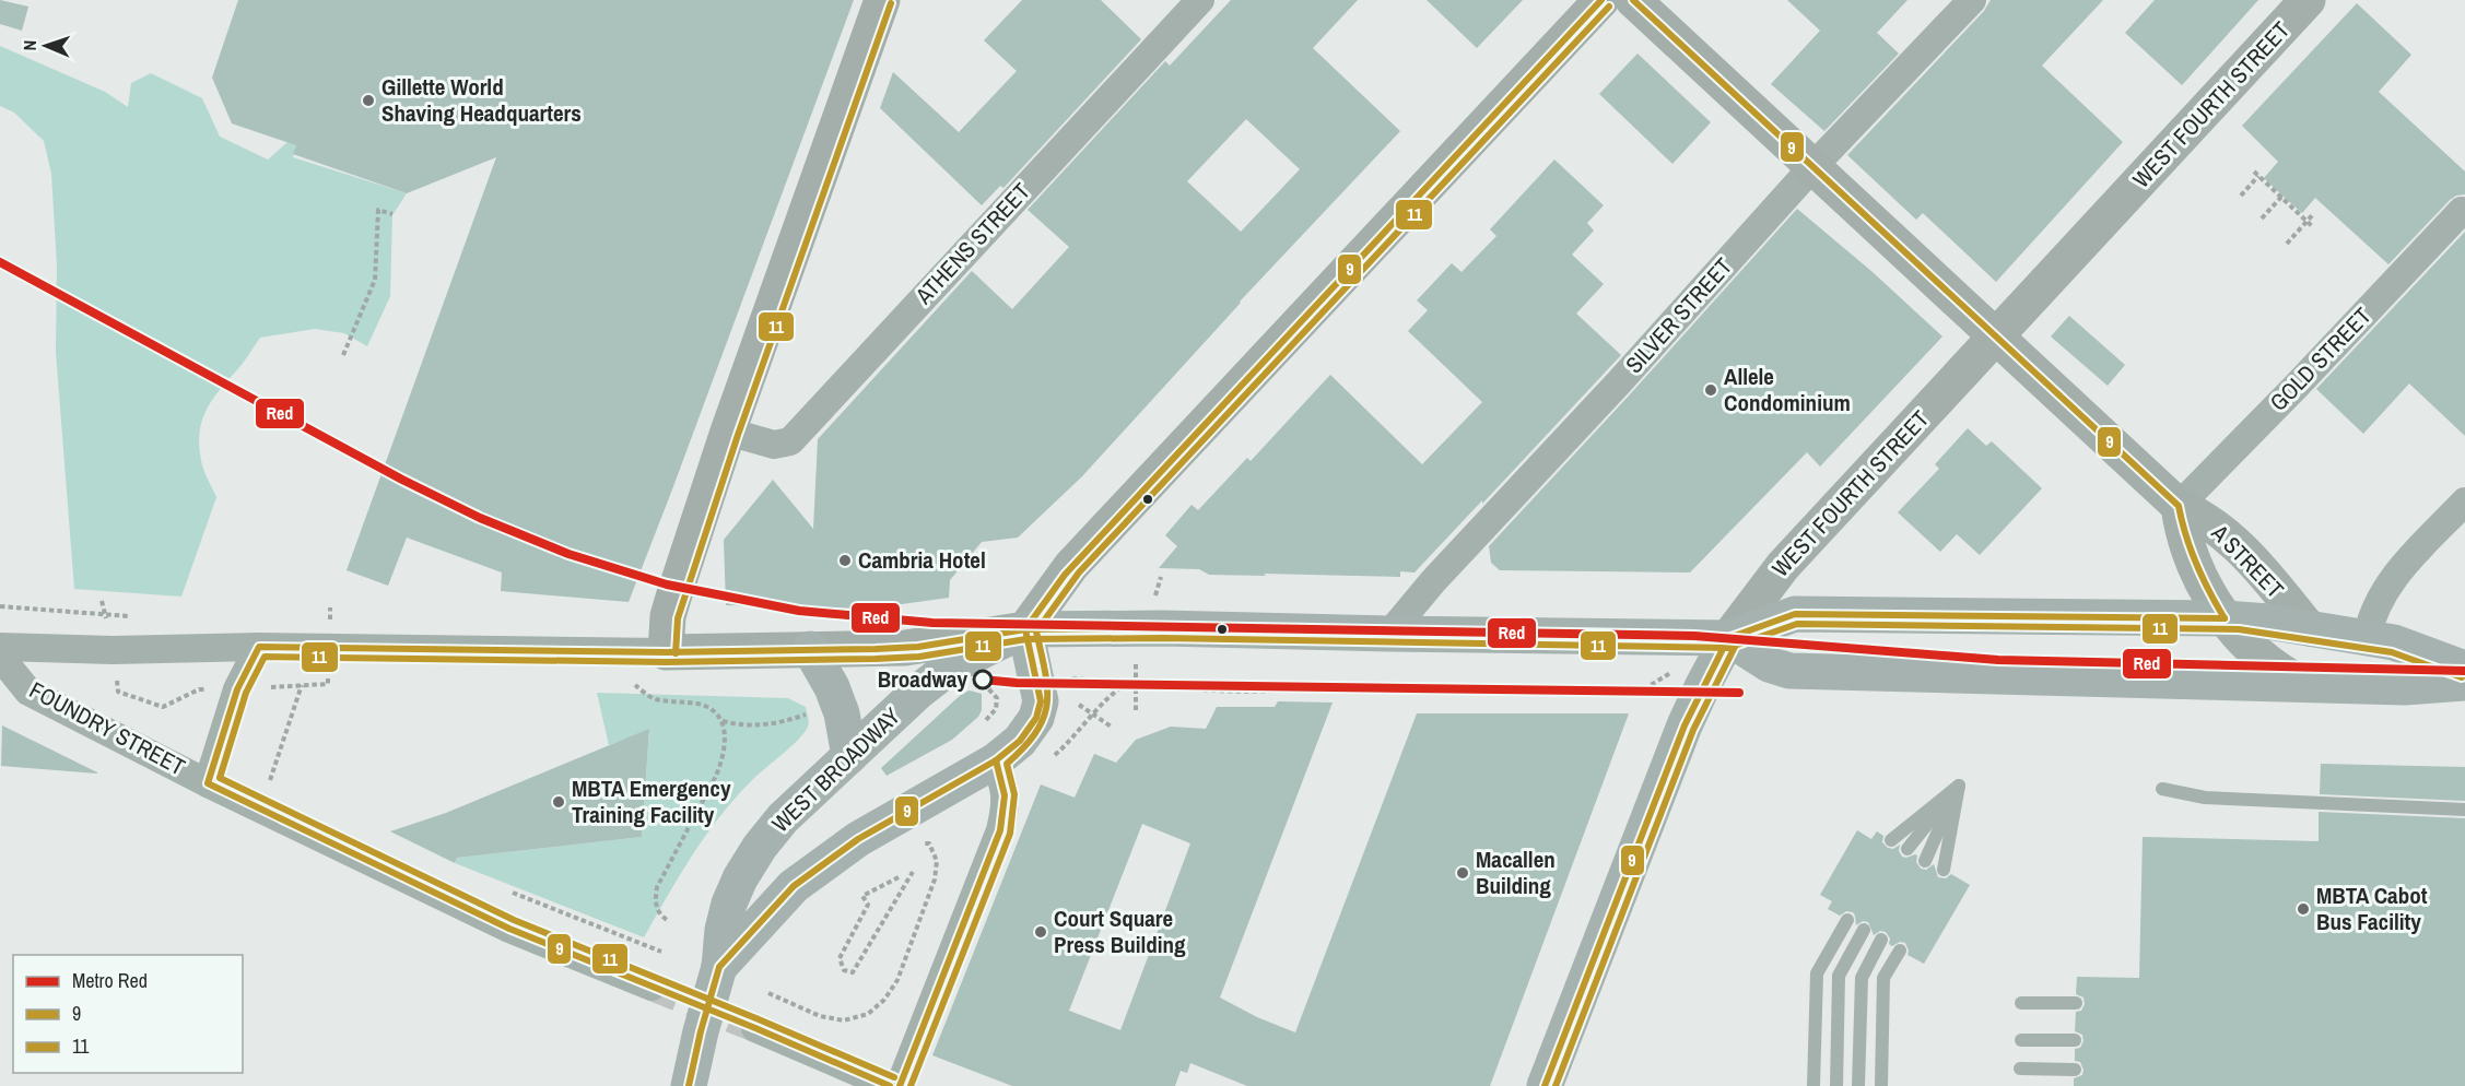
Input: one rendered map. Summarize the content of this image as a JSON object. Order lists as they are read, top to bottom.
{
  "streets": {
    "main road": ["WEST FOURTH STREET", "A STREET", "WEST BROADWAY"],
    "street": [
      "ATHENS STREET",
      "SILVER STREET",
      "GOLD STREET",
      "FOUNDRY STREET"
    ]
  },
  "crossings": [
    ["WEST FOURTH STREET", "A STREET"],
    ["SILVER STREET", "A STREET"],
    ["GOLD STREET", "A STREET"]
  ],
  "places": [
    "Gillette World Shaving Headquarters",
    "Allele Condominium",
    "Cambria Hotel",
    "Broadway",
    "MBTA Emergency Training Facility",
    "Macallen Building",
    "MBTA Cabot Bus Facility",
    "Court Square Press Building"
  ],
  "lines": ["transit line 9", "transit line 11", "metro line Red"],
  "legend": ["Metro Red", "9", "11"],
  "north": "left"
}
